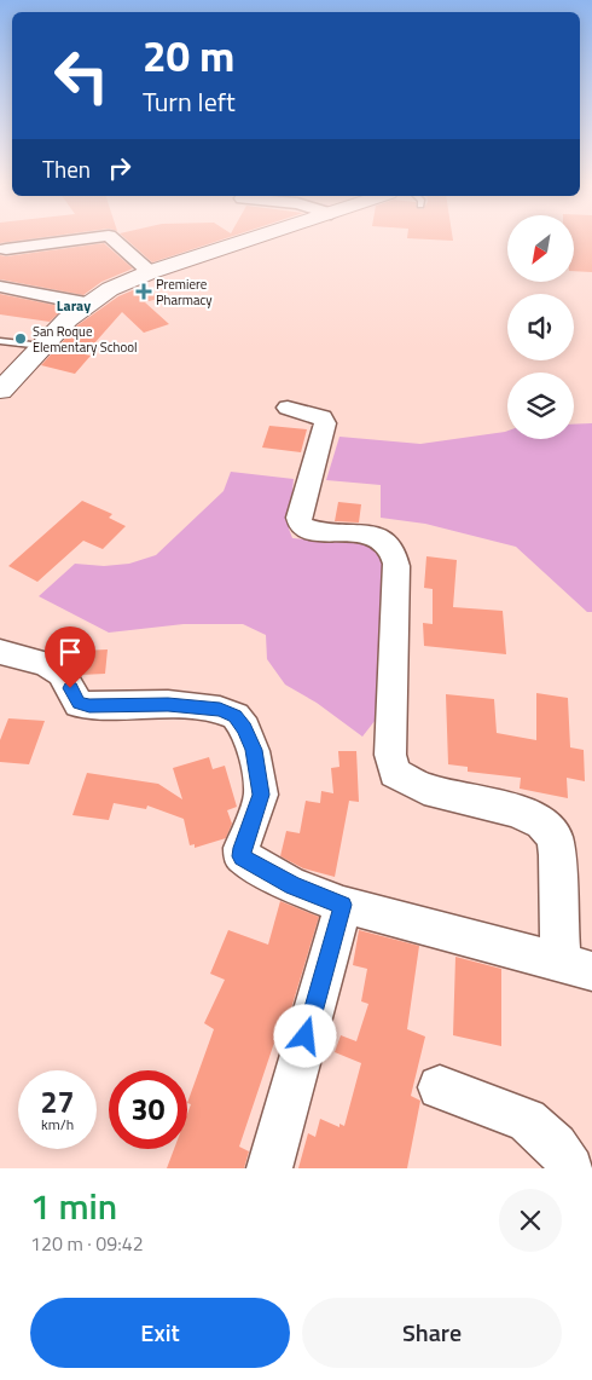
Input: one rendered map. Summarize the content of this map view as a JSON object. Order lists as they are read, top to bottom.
{
  "districts": ["Laray"],
  "places": {
    "health": ["Premiere Pharmacy"],
    "other": ["San Roque Elementary School"]
  },
  "north": "bottom left",
  "page": {
    "turn": ["20 m", "Turn left"],
    "then": "Then",
    "speed": "27 km/h",
    "limit": "30",
    "heading": ["1 min", "120 m · 09:42"],
    "buttons": ["Exit", "Share"]
  }
}
